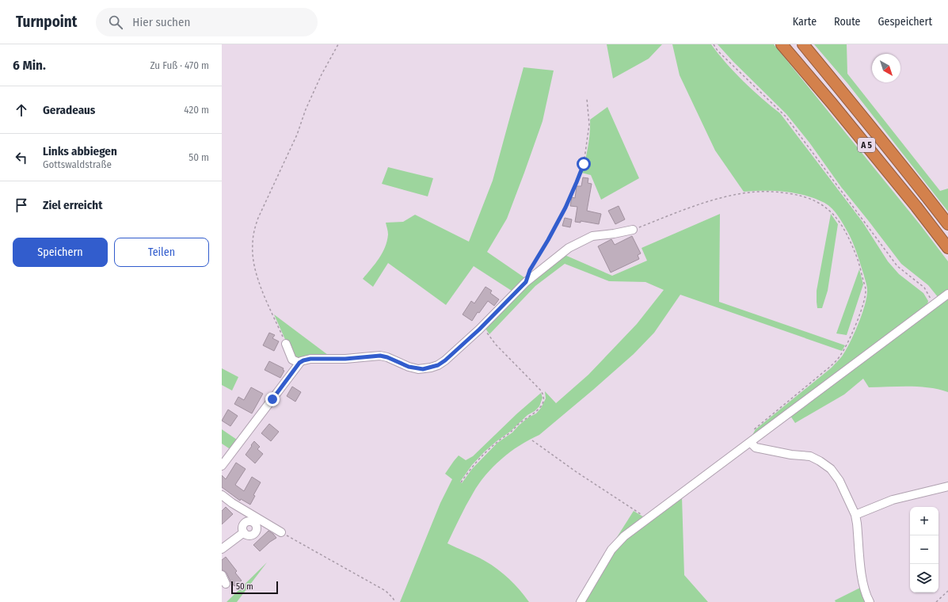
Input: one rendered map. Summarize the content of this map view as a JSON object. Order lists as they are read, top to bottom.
{
  "streets": {
    "highway": ["A 5"]
  },
  "scale_bar": "50 m",
  "north": "bottom right",
  "page": {
    "header": "Turnpoint",
    "search": "Hier suchen",
    "nav": ["Karte", "Route", "Gespeichert"],
    "heading": ["6 Min.", "Zu Fuß · 470 m"],
    "list": [
      ["Geradeaus", "420 m"],
      ["Links abbiegen", "Gottswaldstraße", "50 m"],
      "Ziel erreicht"
    ],
    "buttons": ["Speichern", "Teilen"],
    "map_buttons": ["+", "−"],
    "scale": "50 m"
  }
}
